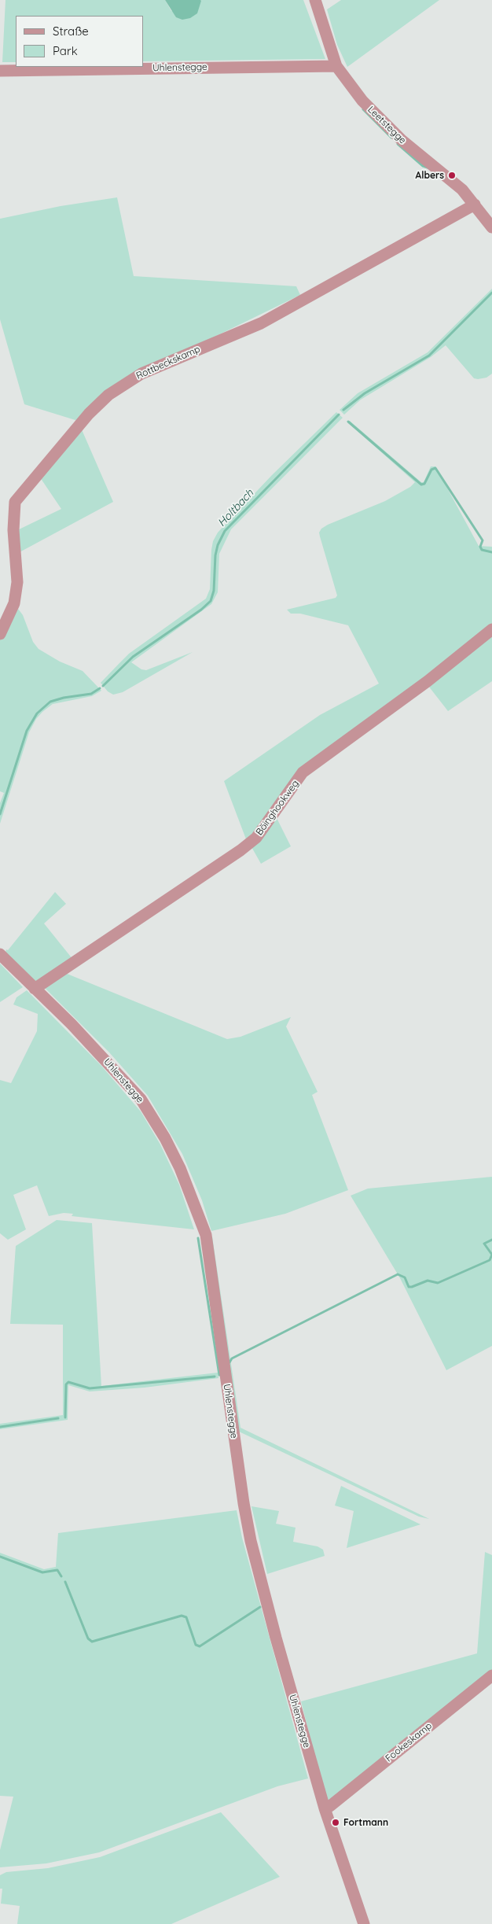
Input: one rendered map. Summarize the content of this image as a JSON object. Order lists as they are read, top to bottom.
{
  "streets": {
    "street": [
      "Uhlenstegge",
      "Leetstegge",
      "Rottbeckskamp",
      "Böinghookweg",
      "Fookeskamp"
    ]
  },
  "crossings": [
    ["Uhlenstegge", "Leetstegge"],
    ["Uhlenstegge", "Böinghookweg"],
    ["Uhlenstegge", "Fookeskamp"],
    ["Leetstegge", "Rottbeckskamp"]
  ],
  "water": ["Holtbach"],
  "places": ["Albers", "Fortmann"],
  "legend": ["Straße", "Park"]
}
